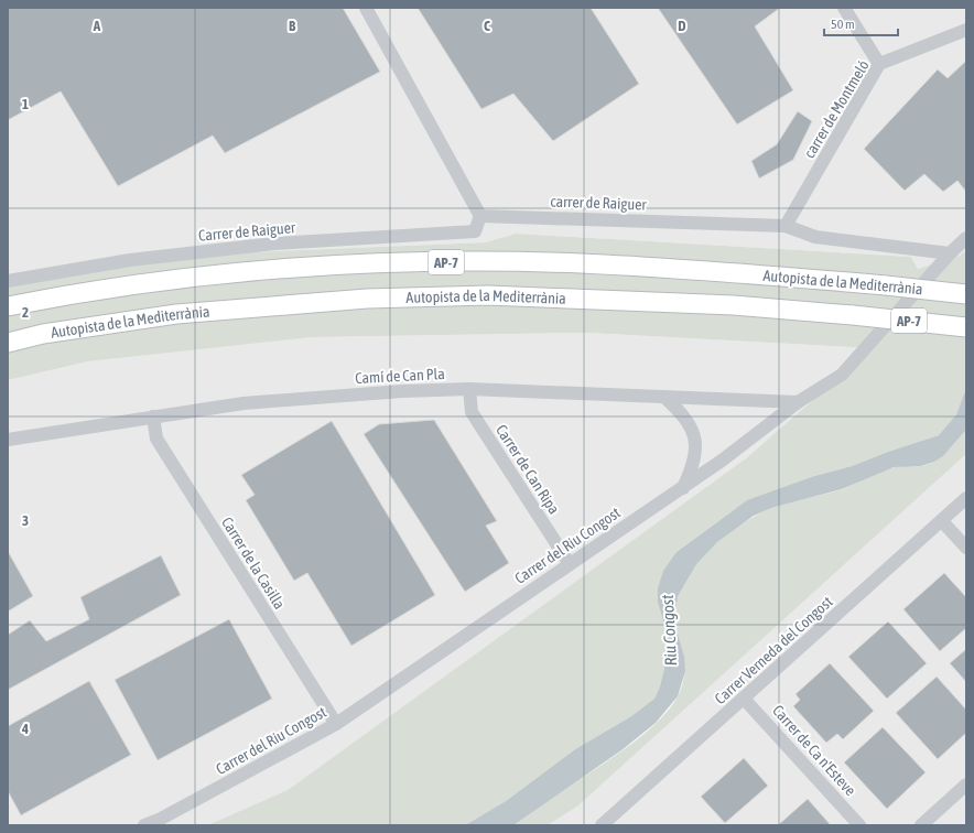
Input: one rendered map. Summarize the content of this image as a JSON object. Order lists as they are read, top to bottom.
{
  "streets": {
    "highway": ["AP-7", "Autopista de la Mediterrània"],
    "street": [
      "carrer de Montmeló",
      "carrer de Raiguer",
      "Carrer de Raiguer",
      "Camí de Can Pla",
      "Carrer de Can Ripa",
      "Carrer del Riu Congost",
      "Carrer de la Casilla",
      "Carrer Verneda del Congost",
      "Carrer de Ca n'Esteve"
    ]
  },
  "crossings": [
    ["carrer de Montmeló", "carrer de Raiguer"],
    ["carrer de Raiguer", "Carrer de Raiguer"],
    ["carrer de Raiguer", "Carrer del Riu Congost"],
    ["Camí de Can Pla", "Carrer de Can Ripa"],
    ["Camí de Can Pla", "Carrer del Riu Congost"],
    ["Camí de Can Pla", "Carrer de la Casilla"],
    ["Carrer de Can Ripa", "Carrer del Riu Congost"],
    ["Carrer del Riu Congost", "Carrer de la Casilla"],
    ["Carrer Verneda del Congost", "Carrer de Ca n'Esteve"]
  ],
  "water": ["Riu Congost"],
  "scale_bar": "50 m",
  "grid": {
    "columns": [
      "A",
      "B",
      "C",
      "D"
    ],
    "rows": [
      "1",
      "2",
      "3",
      "4"
    ]
  }
}
